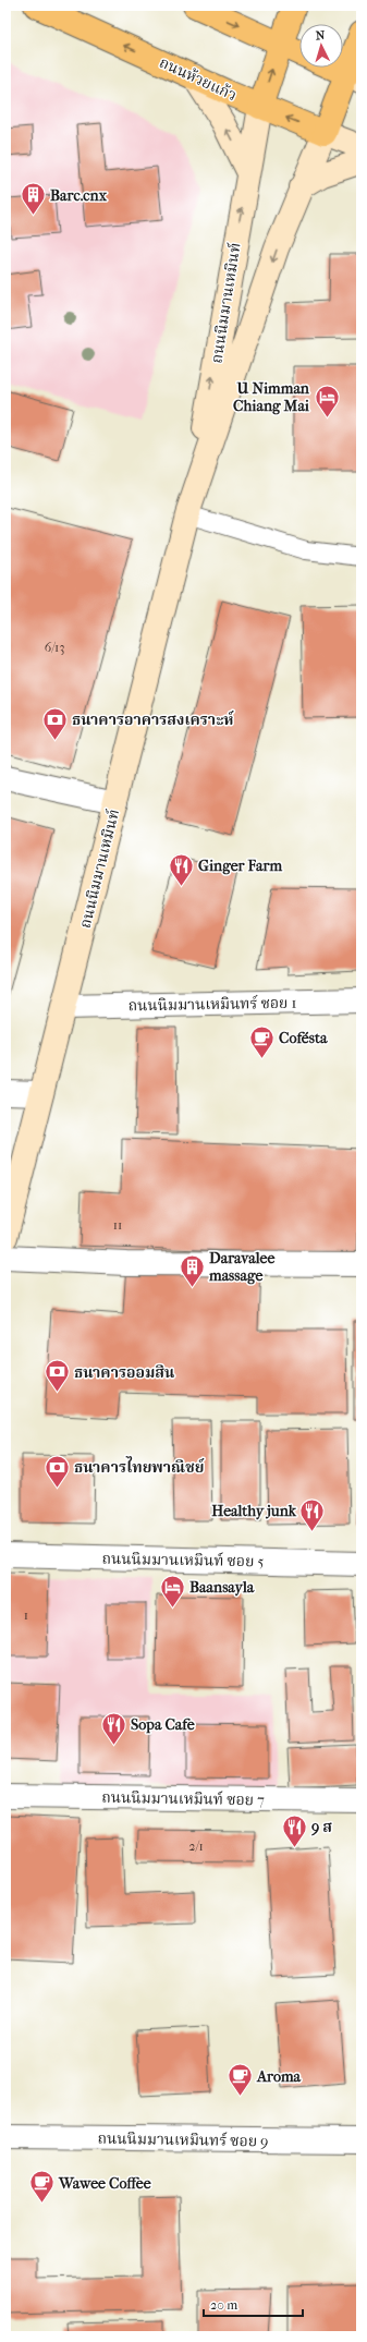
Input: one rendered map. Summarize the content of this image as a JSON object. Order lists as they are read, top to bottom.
{
  "streets": {
    "main road": ["ถนนห้วยแก้ว", "ถนนนิมมานเหมินท์"],
    "street": [
      "ถนนนิมมานเหมินทร์ ซอย 1",
      "ถนนนิมมานเหมินท์ ซอย 5",
      "ถนนนิมมานเหมินท์ ซอย 7",
      "ถนนนิมมานเหมินทร์ ซอย 9"
    ]
  },
  "crossings": [
    ["ถนนห้วยแก้ว", "ถนนนิมมานเหมินท์"],
    ["ถนนนิมมานเหมินท์", "ถนนนิมมานเหมินทร์ ซอย 1"]
  ],
  "one_way": ["ถนนห้วยแก้ว"],
  "places": {
    "building": ["Barc.cnx", "Daravalee massage"],
    "hotel": ["U Nimman Chiang Mai", "Baansayla"],
    "bank": ["ธนาคารอาคารสงเคราะห์", "ธนาคารออมสิน", "ธนาคารไทยพาณิชย์"],
    "restaurant": [
      "Ginger Farm",
      "Healthy junk",
      "Sopa Cafe",
      "9 ส"
    ],
    "cafe": ["Cofésta", "Aroma", "Wawee Coffee"]
  },
  "house_numbers": [
    "6/13",
    "11",
    "1",
    "2/1"
  ],
  "scale_bar": "20 m",
  "north": "top"
}
